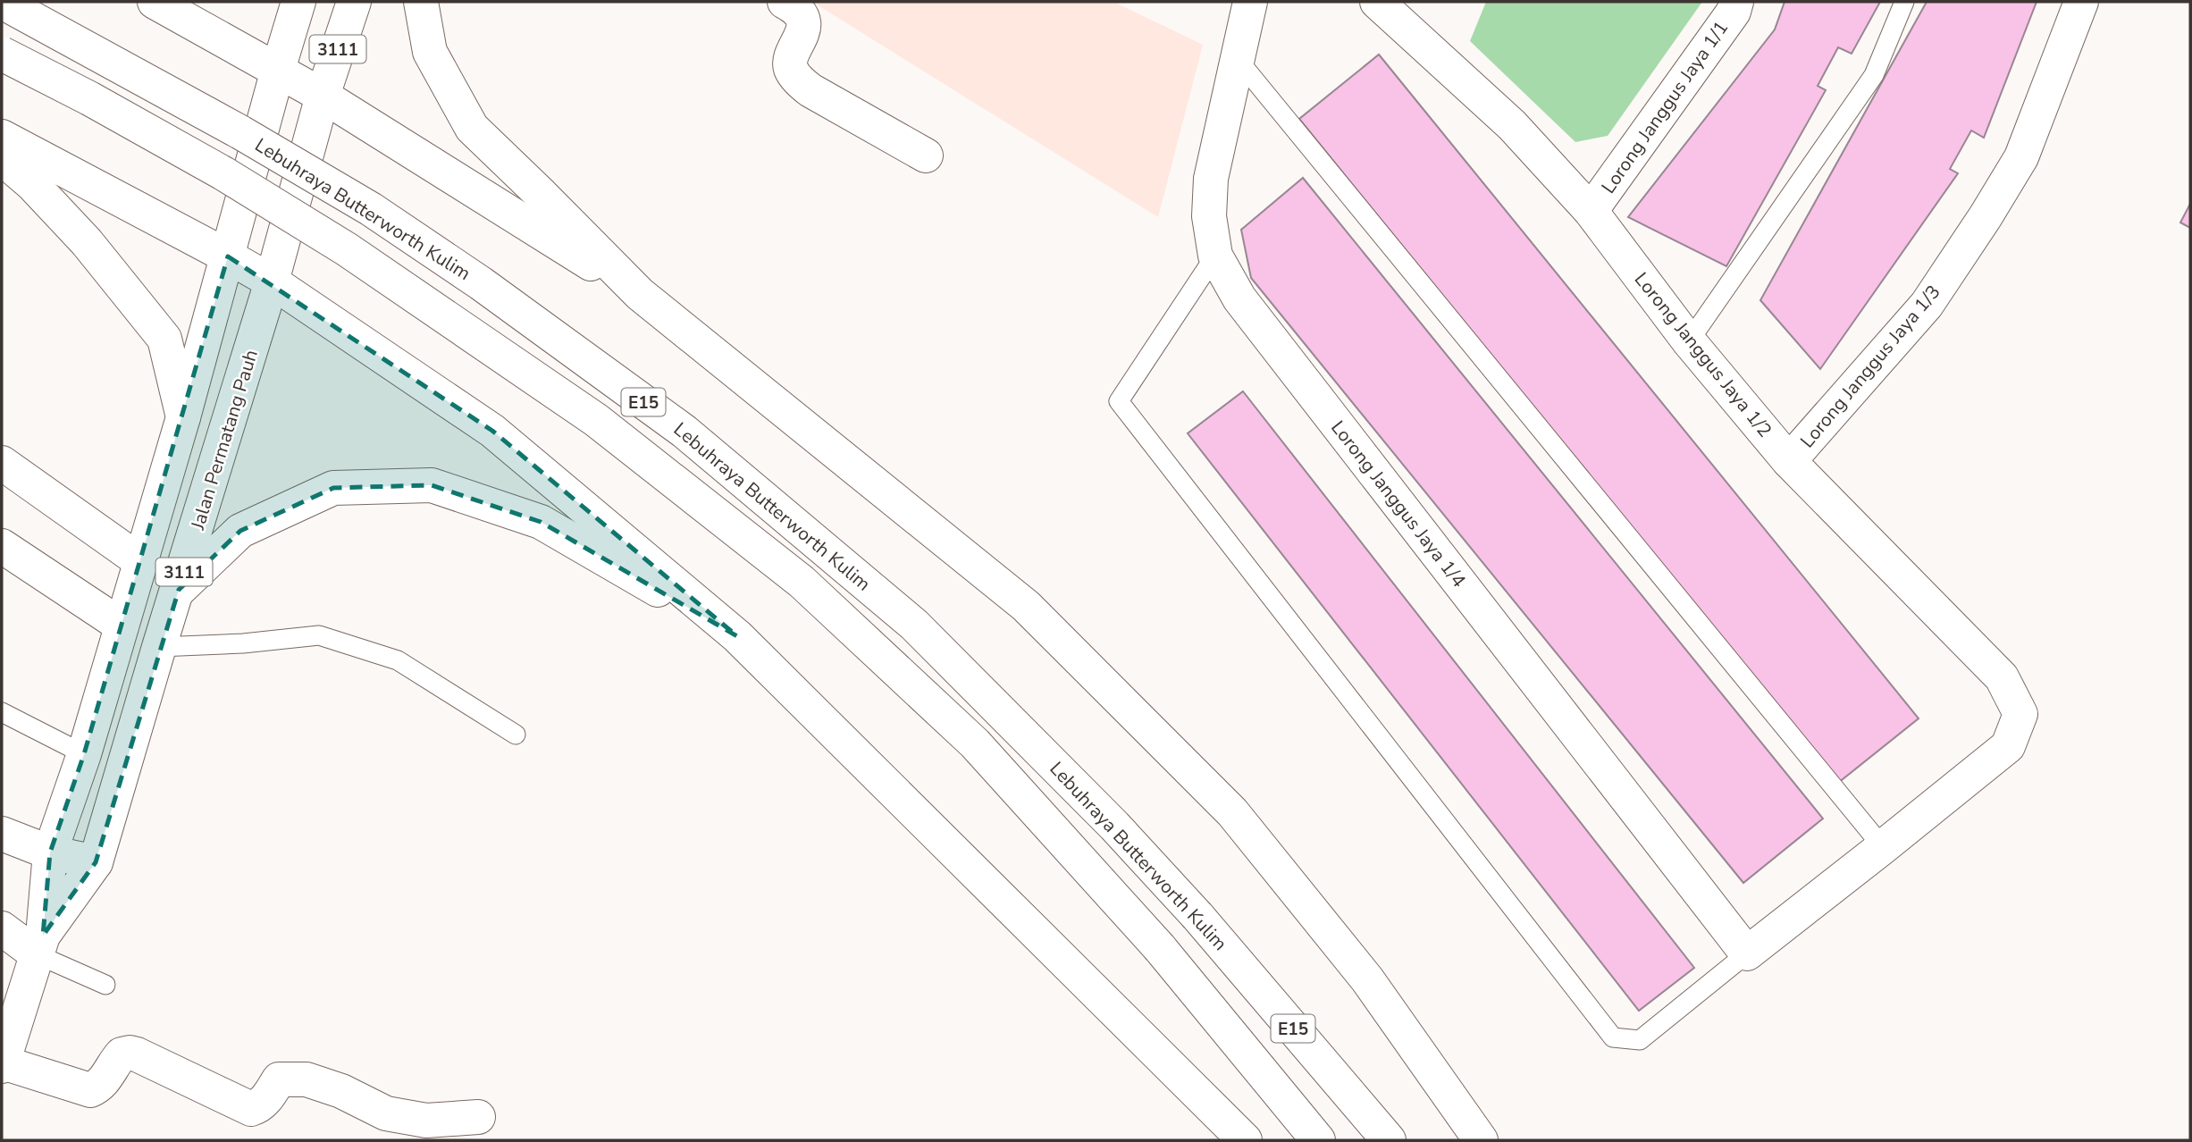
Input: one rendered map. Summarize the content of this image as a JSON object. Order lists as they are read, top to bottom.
{
  "streets": {
    "main road": [
      "3111",
      "Lorong Janggus Jaya 1/1",
      "Lebuhraya Butterworth Kulim",
      "Lorong Janggus Jaya 1/2",
      "Lorong Janggus Jaya 1/3",
      "E15",
      "Jalan Permatang Pauh",
      "Lorong Janggus Jaya 1/4"
    ]
  },
  "crossings": [
    ["Lorong Janggus Jaya 1/1", "Lorong Janggus Jaya 1/2"],
    ["Lorong Janggus Jaya 1/2", "Lorong Janggus Jaya 1/3"]
  ]
}
